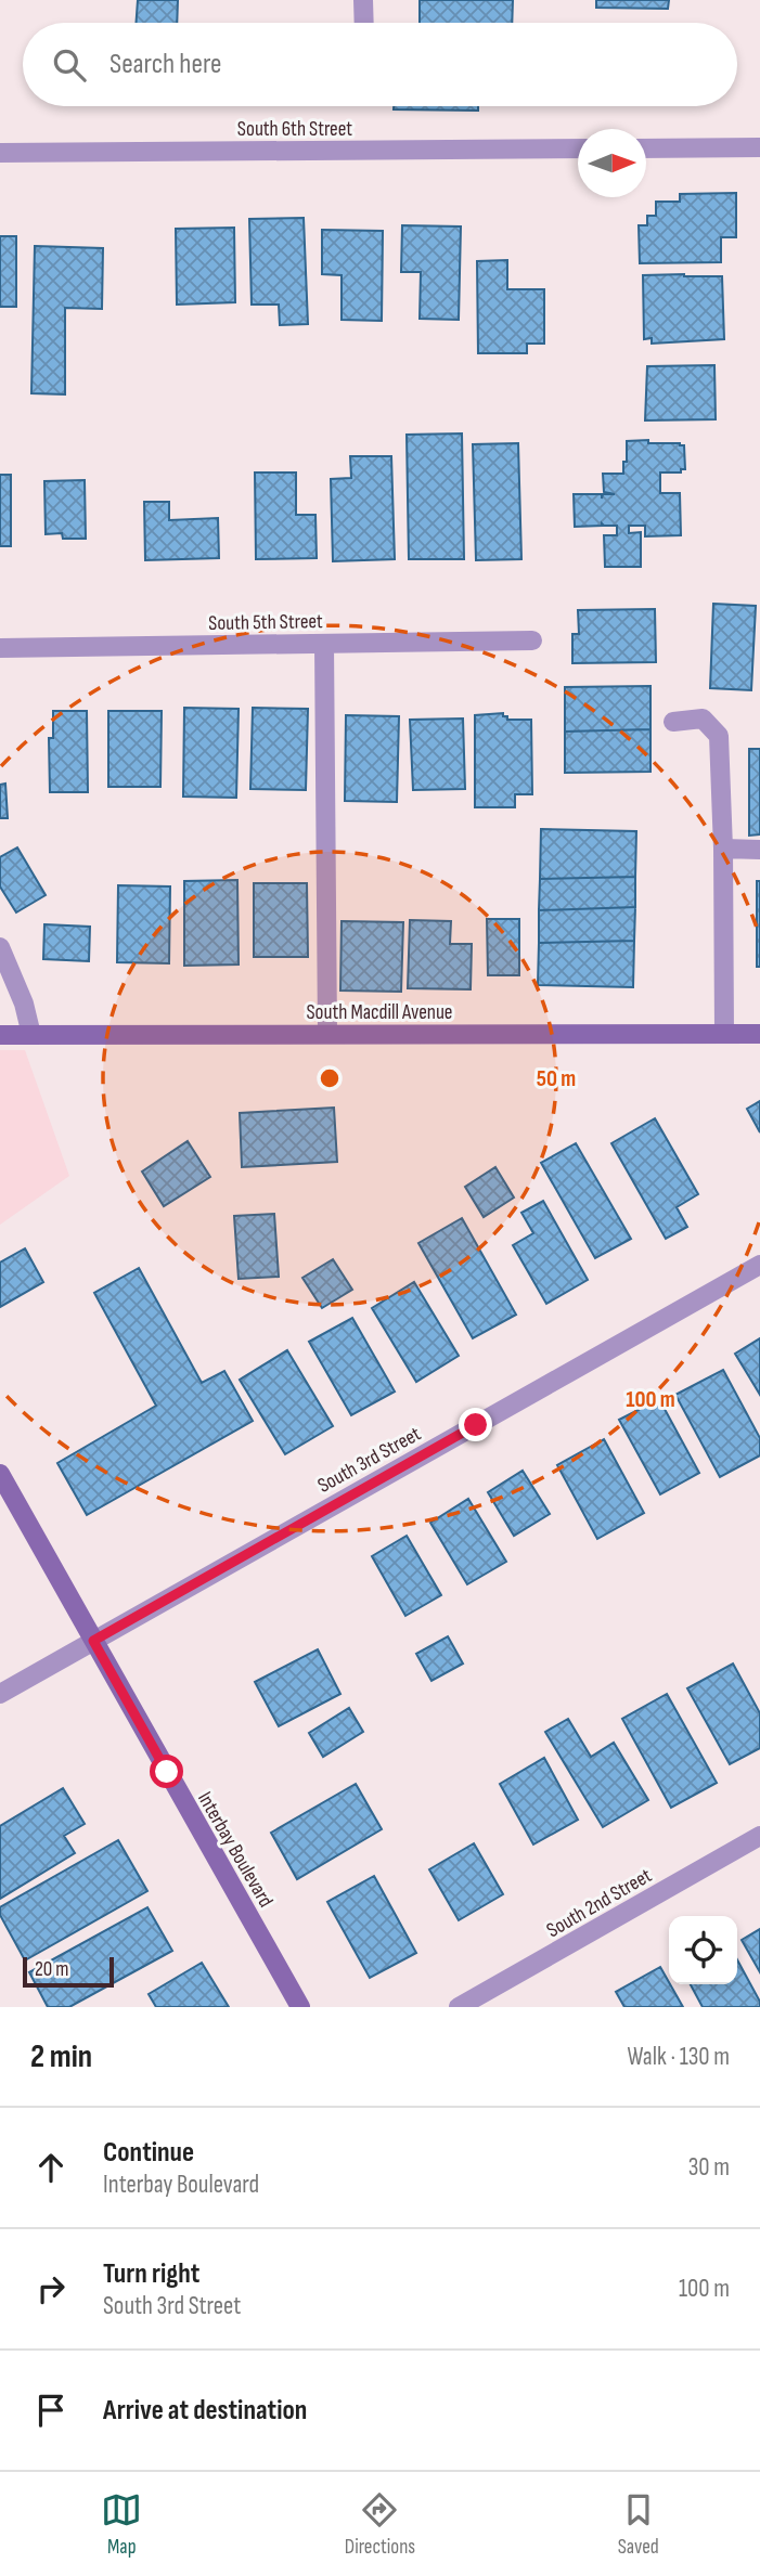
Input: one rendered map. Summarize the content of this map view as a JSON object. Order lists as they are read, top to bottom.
{
  "streets": {
    "street": [
      "South 6th Street",
      "South 5th Street",
      "South Macdill Avenue",
      "South 3rd Street",
      "Interbay Boulevard",
      "South 2nd Street"
    ]
  },
  "crossings": [
    ["South 3rd Street", "Interbay Boulevard"]
  ],
  "scale_bar": "20 m",
  "north": "right",
  "page": {
    "search": "Search here",
    "scale": "20 m",
    "heading": ["2 min", "Walk · 130 m"],
    "list": [
      ["Continue", "Interbay Boulevard", "30 m"],
      ["Turn right", "South 3rd Street", "100 m"],
      "Arrive at destination"
    ],
    "nav": ["Map", "Directions", "Saved"]
  },
  "rings": ["50 m", "100 m"]
}
